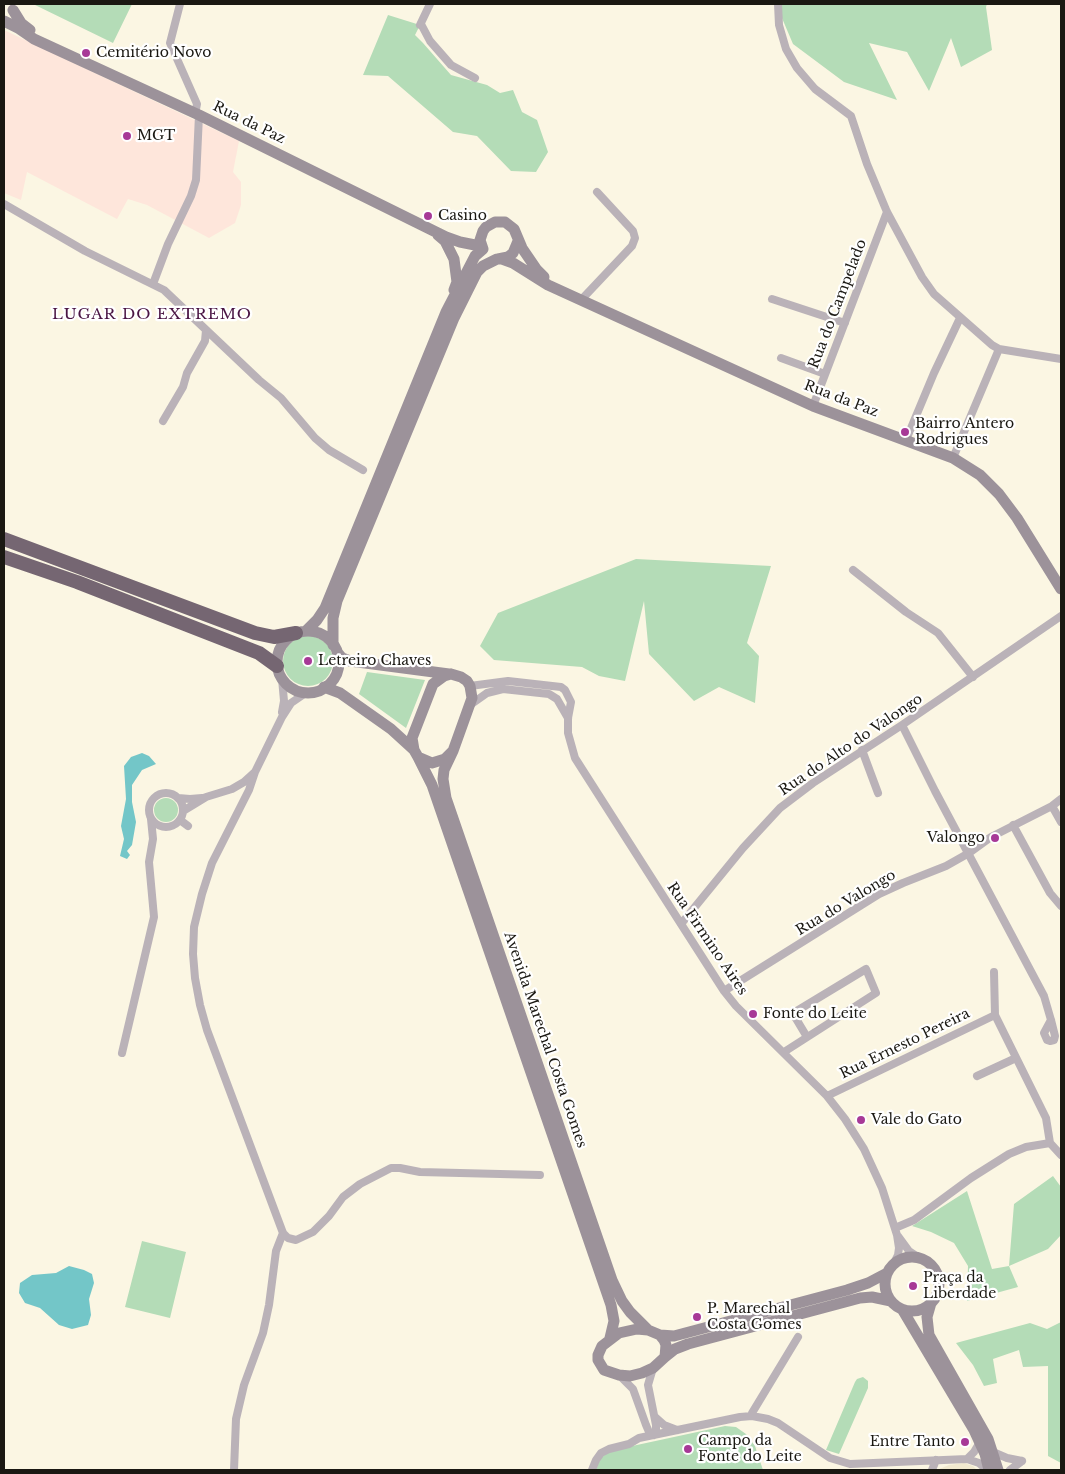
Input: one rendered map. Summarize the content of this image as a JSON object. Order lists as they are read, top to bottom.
{
  "streets": {
    "street": [
      "Rua da Paz",
      "Rua do Campelado",
      "Rua do Alto do Valongo",
      "Rua do Valongo",
      "Rua Firmino Aires",
      "Avenida Marechal Costa Gomes",
      "Rua Ernesto Pereira"
    ]
  },
  "crossings": [
    ["Rua da Paz", "Rua do Campelado"],
    ["Rua do Alto do Valongo", "Rua Firmino Aires"],
    ["Rua do Valongo", "Rua Firmino Aires"],
    ["Rua Firmino Aires", "Rua Ernesto Pereira"]
  ],
  "districts": ["LUGAR DO EXTREMO"],
  "places": [
    "Cemitério Novo",
    "MGT",
    "Casino",
    "Bairro Antero Rodrigues",
    "Letreiro Chaves",
    "Valongo",
    "Fonte do Leite",
    "Vale do Gato",
    "Praça da Liberdade",
    "P. Marechal Costa Gomes",
    "Entre Tanto",
    "Campo da Fonte do Leite"
  ]
}
